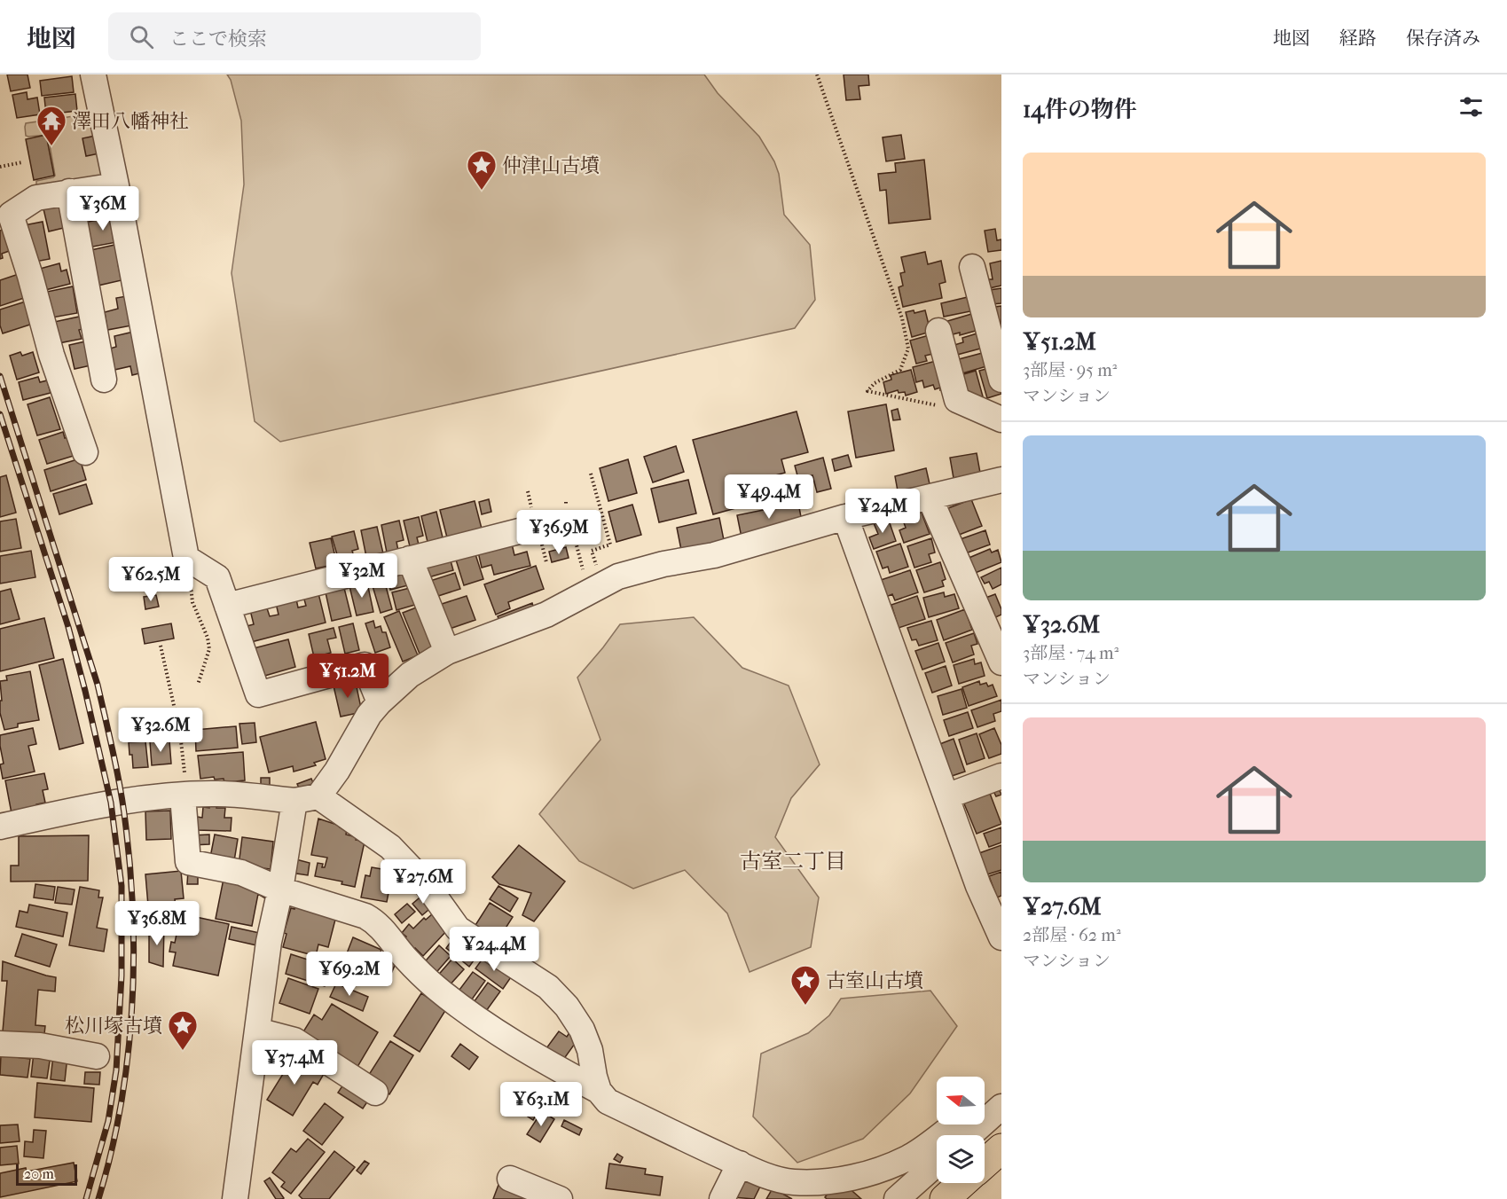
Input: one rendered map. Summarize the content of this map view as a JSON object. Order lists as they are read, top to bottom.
{
  "districts": ["古室二丁目"],
  "places": {
    "temple": ["澤田八幡神社"],
    "place": ["仲津山古墳", "古室山古墳", "松川塚古墳"]
  },
  "scale_bar": "20 m",
  "north": "left",
  "page": {
    "header": "地図",
    "search": "ここで検索",
    "nav": ["地図", "経路", "保存済み"],
    "heading": "14件の物件",
    "list": [
      {
        "name": "¥51.2M",
        "note": "3部屋 · 95 m² · マンション"
      },
      {
        "name": "¥32.6M",
        "note": "3部屋 · 74 m² · マンション"
      },
      {
        "name": "¥27.6M",
        "note": "2部屋 · 62 m² · マンション"
      }
    ],
    "price": [
      "¥36M",
      "¥49.4M",
      "¥24M",
      "¥36.9M",
      "¥32M",
      "¥62.5M",
      "¥51.2M",
      "¥32.6M",
      "¥27.6M",
      "¥36.8M",
      "¥24.4M",
      "¥69.2M",
      "¥37.4M",
      "¥63.1M"
    ],
    "scale": "20 m"
  }
}
